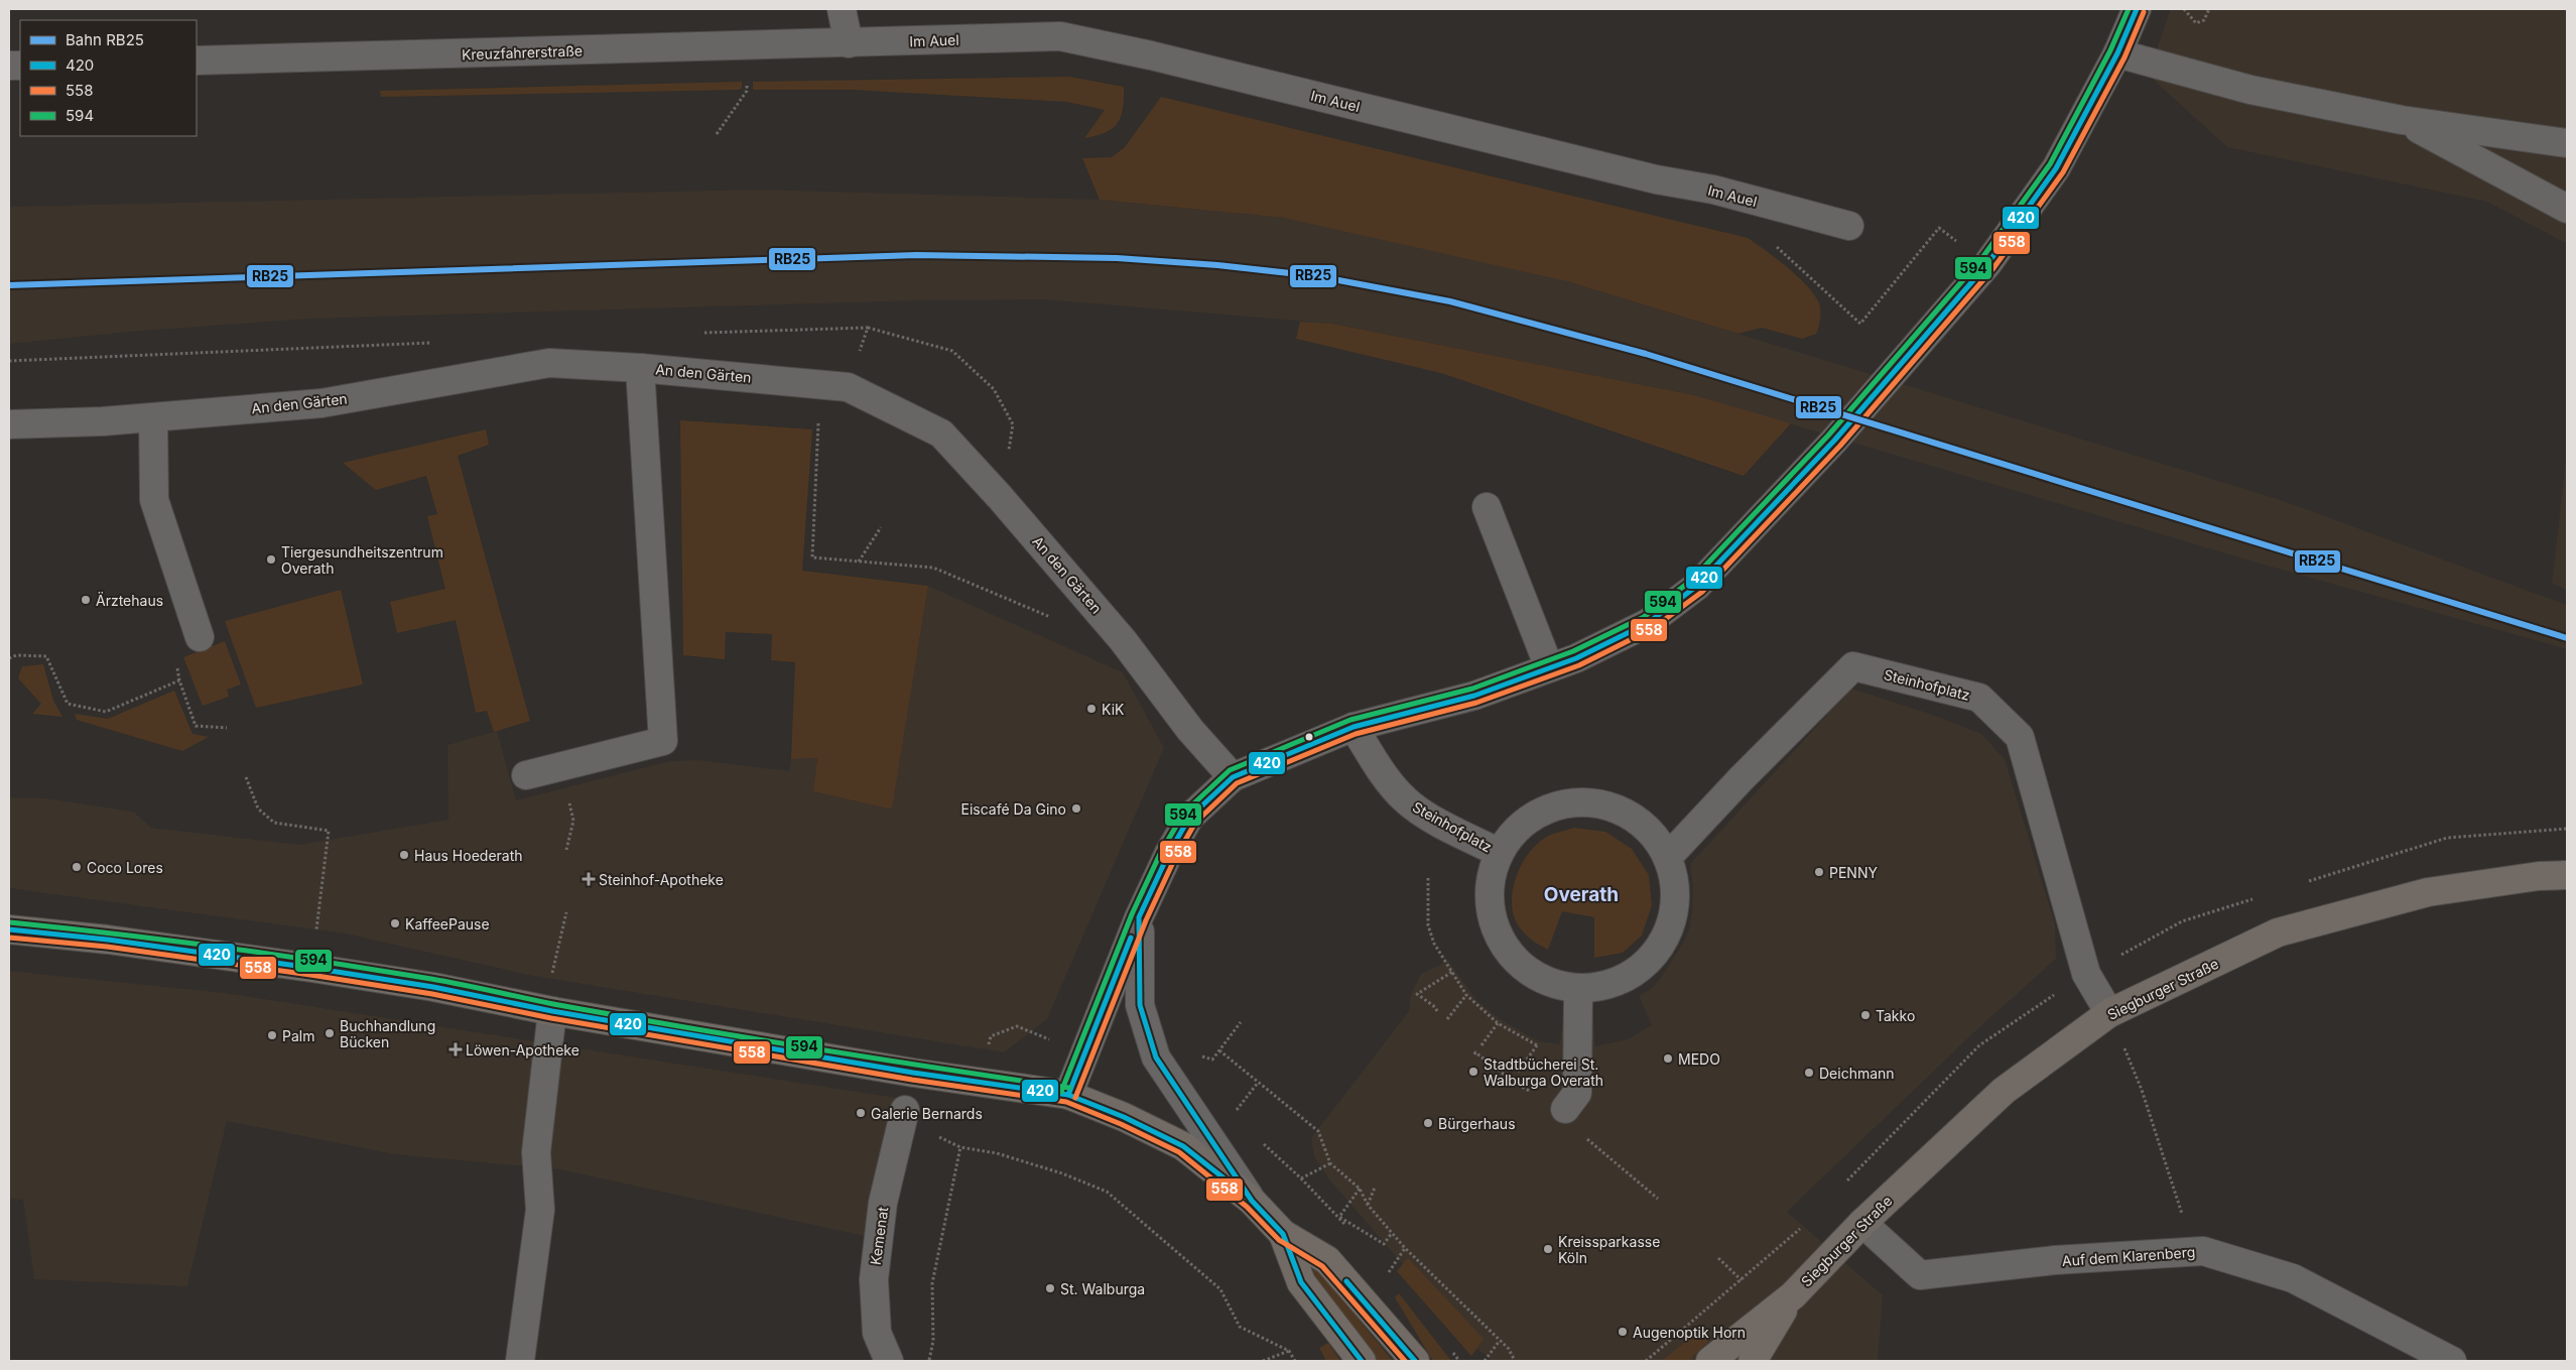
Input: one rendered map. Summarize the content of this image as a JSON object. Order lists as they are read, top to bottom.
{
  "streets": {
    "main road": ["Siegburger Straße"],
    "street": [
      "Im Auel",
      "Kreuzfahrerstraße",
      "An den Gärten",
      "Steinhofplatz",
      "Kemenat",
      "Auf dem Klarenberg"
    ]
  },
  "crossings": [
    ["Im Auel", "Kreuzfahrerstraße"],
    ["Steinhofplatz", "Siegburger Straße"],
    ["Siegburger Straße", "Auf dem Klarenberg"]
  ],
  "districts": ["Overath"],
  "places": {
    "other": [
      "Tiergesundheitszentrum Overath",
      "Ärztehaus",
      "KiK",
      "Eiscafé Da Gino",
      "Haus Hoederath",
      "Coco Lores",
      "PENNY",
      "KaffeePause",
      "Takko",
      "Buchhandlung Bücken",
      "Palm",
      "MEDO",
      "Stadtbücherei St. Walburga Overath",
      "Deichmann",
      "Galerie Bernards",
      "Bürgerhaus",
      "Kreissparkasse Köln",
      "St. Walburga",
      "Augenoptik Horn"
    ],
    "health": ["Steinhof-Apotheke", "Löwen-Apotheke"]
  },
  "lines": [
    "transit line 420",
    "transit line 594",
    "transit line 558",
    "rail line RB25"
  ],
  "legend": [
    "Bahn RB25",
    "420",
    "558",
    "594"
  ]
}
